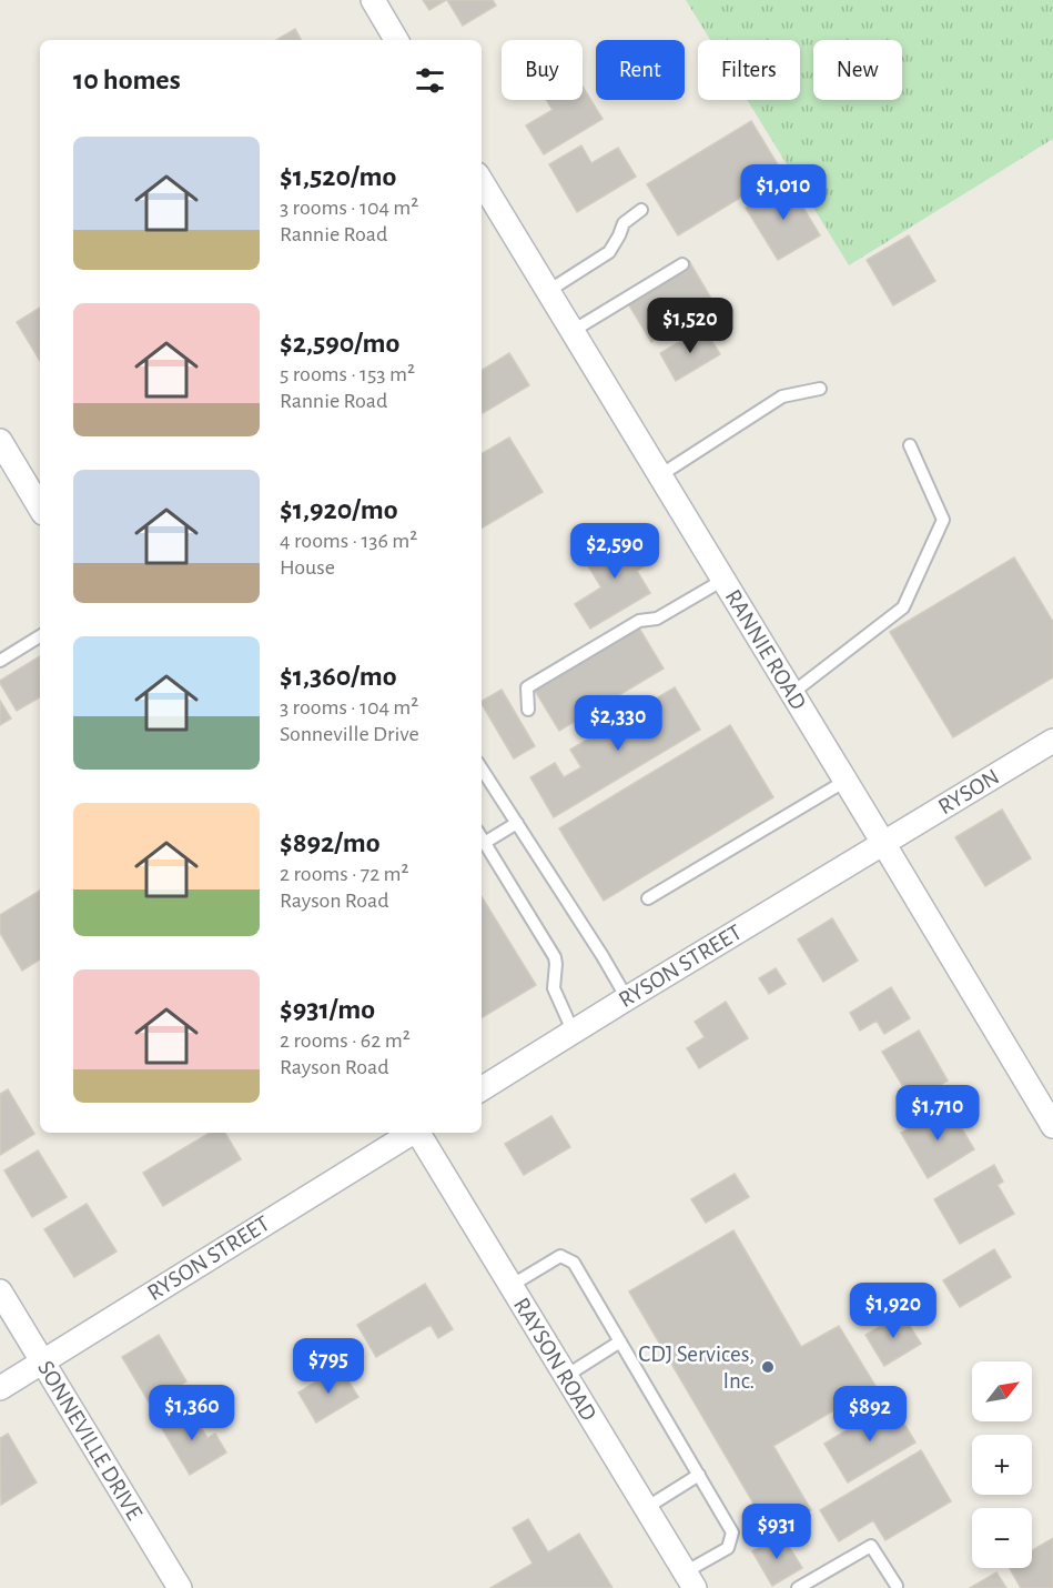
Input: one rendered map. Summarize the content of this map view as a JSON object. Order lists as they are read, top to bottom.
{
  "streets": {
    "street": [
      "RANNIE ROAD",
      "RYSON",
      "RYSON STREET",
      "RAYSON ROAD",
      "SONNEVILLE DRIVE"
    ]
  },
  "crossings": [
    ["RANNIE ROAD", "RYSON"],
    ["RANNIE ROAD", "RYSON STREET"],
    ["RYSON", "RYSON STREET"],
    ["RYSON STREET", "SONNEVILLE DRIVE"]
  ],
  "places": ["CDJ Services, Inc."],
  "north": "top right",
  "page": {
    "chip": [
      "Buy",
      "Rent",
      "Filters",
      "New"
    ],
    "heading": "10 homes",
    "list": [
      {
        "name": "$1,520/mo",
        "note": "3 rooms · 104 m² · Rannie Road"
      },
      {
        "name": "$2,590/mo",
        "note": "5 rooms · 153 m² · Rannie Road"
      },
      {
        "name": "$1,920/mo",
        "note": "4 rooms · 136 m² · House"
      },
      {
        "name": "$1,360/mo",
        "note": "3 rooms · 104 m² · Sonneville Drive"
      },
      {
        "name": "$892/mo",
        "note": "2 rooms · 72 m² · Rayson Road"
      },
      {
        "name": "$931/mo",
        "note": "2 rooms · 62 m² · Rayson Road"
      }
    ],
    "price": [
      "$1,010",
      "$1,520",
      "$2,590",
      "$2,330",
      "$1,710",
      "$1,920",
      "$795",
      "$1,360",
      "$892",
      "$931"
    ],
    "map_buttons": ["+", "−"]
  }
}
